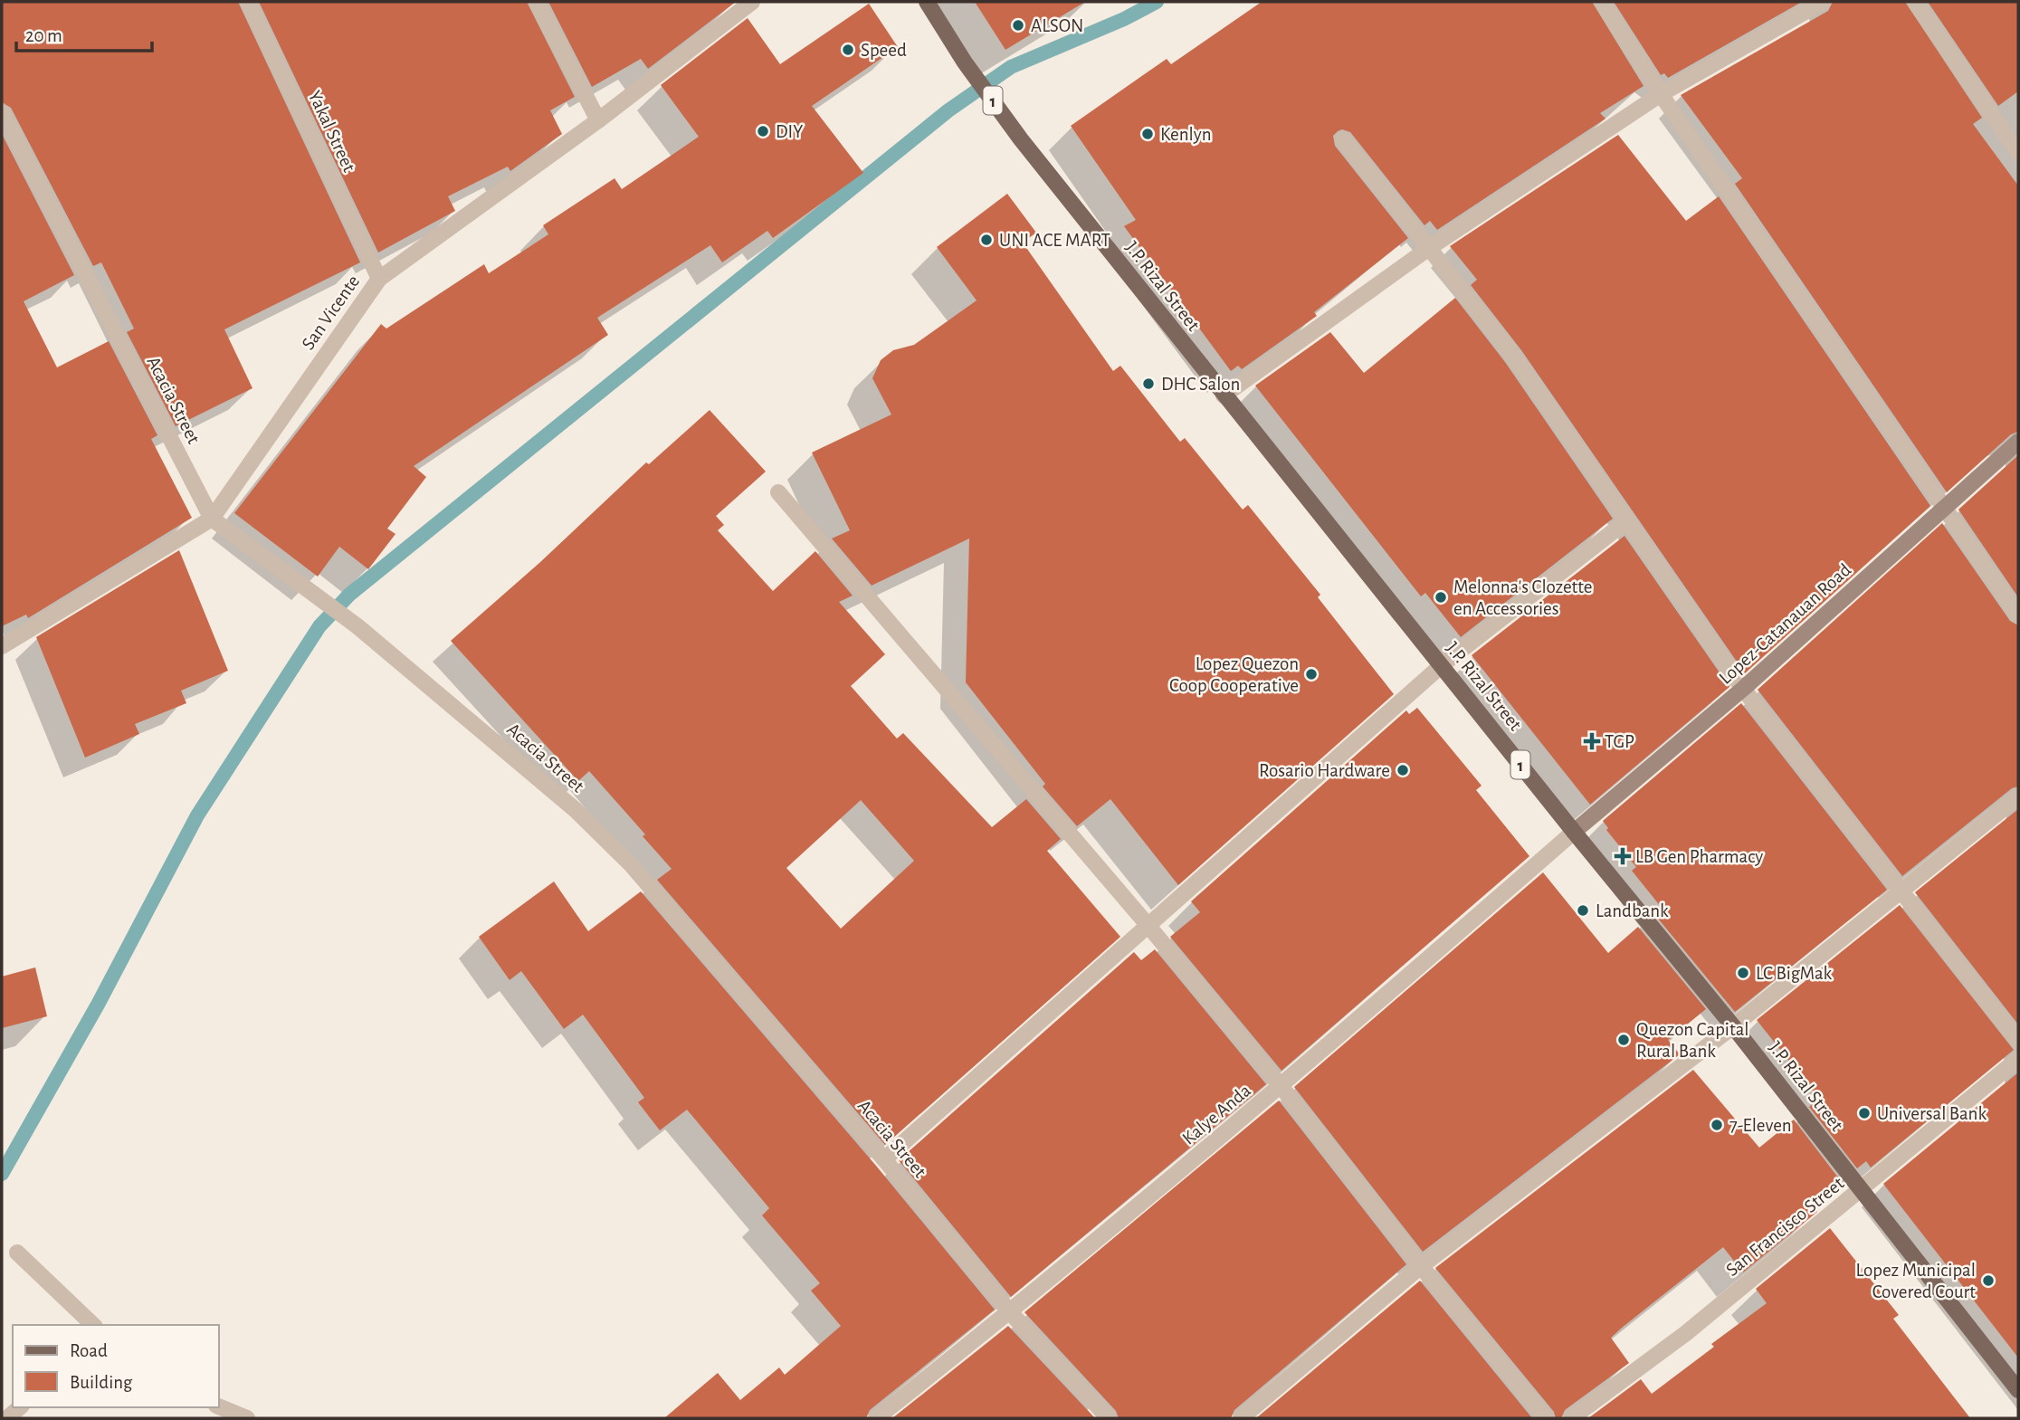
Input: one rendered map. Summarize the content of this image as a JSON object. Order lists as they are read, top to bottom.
{
  "streets": {
    "main road": ["1", "J.P. Rizal Street", "Lopez-Catanauan Road"],
    "street": [
      "Yakal Street",
      "San Vicente",
      "Acacia Street",
      "Kalye Anda",
      "San Francisco Street"
    ]
  },
  "crossings": [
    ["Yakal Street", "San Vicente"],
    ["J.P. Rizal Street", "Lopez-Catanauan Road"],
    ["J.P. Rizal Street", "Kalye Anda"],
    ["J.P. Rizal Street", "San Francisco Street"],
    ["San Vicente", "Acacia Street"],
    ["Acacia Street", "Kalye Anda"],
    ["Lopez-Catanauan Road", "Kalye Anda"]
  ],
  "places": {
    "other": [
      "ALSON",
      "Speed",
      "DIY",
      "Kenlyn",
      "UNI ACE MART",
      "DHC Salon",
      "Melonna's Clozette en Accessories",
      "Lopez Quezon Coop Cooperative",
      "Rosario Hardware",
      "Landbank",
      "LC BigMak",
      "Quezon Capital Rural Bank",
      "Universal Bank",
      "7-Eleven",
      "Lopez Municipal Covered Court"
    ],
    "health": ["TGP", "LB Gen Pharmacy"]
  },
  "legend": ["Road", "Building"],
  "scale_bar": "20 m"
}
